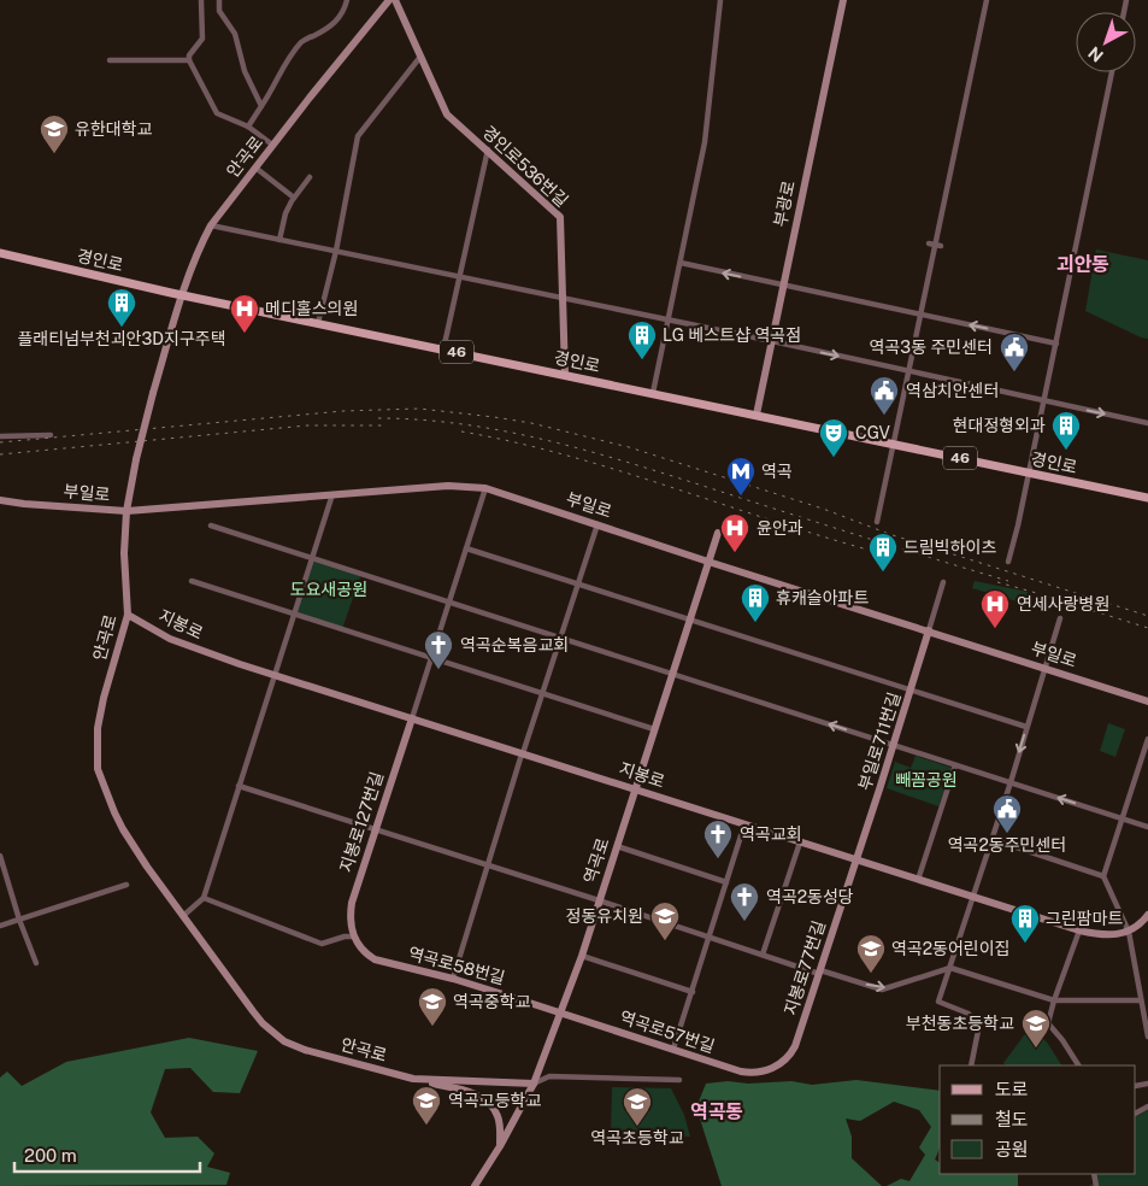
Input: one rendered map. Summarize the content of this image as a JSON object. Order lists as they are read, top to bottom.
{
  "streets": {
    "main road": ["경인로", "46"],
    "street": [
      "안곡로",
      "경인로536번길",
      "부광로",
      "부일로",
      "지봉로",
      "부일로711번길",
      "지봉로127번길",
      "역곡로",
      "역곡로58번길",
      "지봉로77번길",
      "역곡로57번길"
    ]
  },
  "crossings": [
    ["안곡로", "경인로"],
    ["안곡로", "부일로"],
    ["안곡로", "지봉로"],
    ["안곡로", "역곡로"],
    ["경인로536번길", "경인로"],
    ["부광로", "경인로"],
    ["부일로", "부일로711번길"],
    ["부일로", "역곡로"],
    ["지봉로", "부일로711번길"],
    ["지봉로", "지봉로127번길"],
    ["지봉로", "역곡로"],
    ["지봉로", "지봉로77번길"],
    ["부일로711번길", "지봉로77번길"],
    ["지봉로127번길", "역곡로58번길"],
    ["역곡로", "역곡로58번길"],
    ["역곡로", "역곡로57번길"],
    ["역곡로58번길", "역곡로57번길"],
    ["지봉로77번길", "역곡로57번길"]
  ],
  "districts": ["괴안동", "역곡동"],
  "parks": ["도요새공원", "빼꼼공원"],
  "places": {
    "school or university": [
      "유한대학교",
      "정동유치원",
      "역곡2동어린이집",
      "역곡중학교",
      "부천동초등학교",
      "역곡고등학교",
      "역곡초등학교"
    ],
    "building": [
      "플래티넘부천괴안3D지구주택",
      "LG 베스트샵 역곡점",
      "현대정형외과",
      "드림빅하이츠",
      "휴캐슬아파트",
      "그린팜마트"
    ],
    "hospital": ["메디홀스의원", "윤안과", "연세사랑병원"],
    "public building": ["역곡3동 주민센터", "역삼치안센터", "역곡2동주민센터"],
    "theatre": ["CGV"],
    "metro station": ["역곡"],
    "church": ["역곡순복음교회", "역곡교회", "역곡2동성당"]
  },
  "legend": ["도로", "철도", "공원"],
  "scale_bar": "200 m",
  "north": "bottom left"
}
